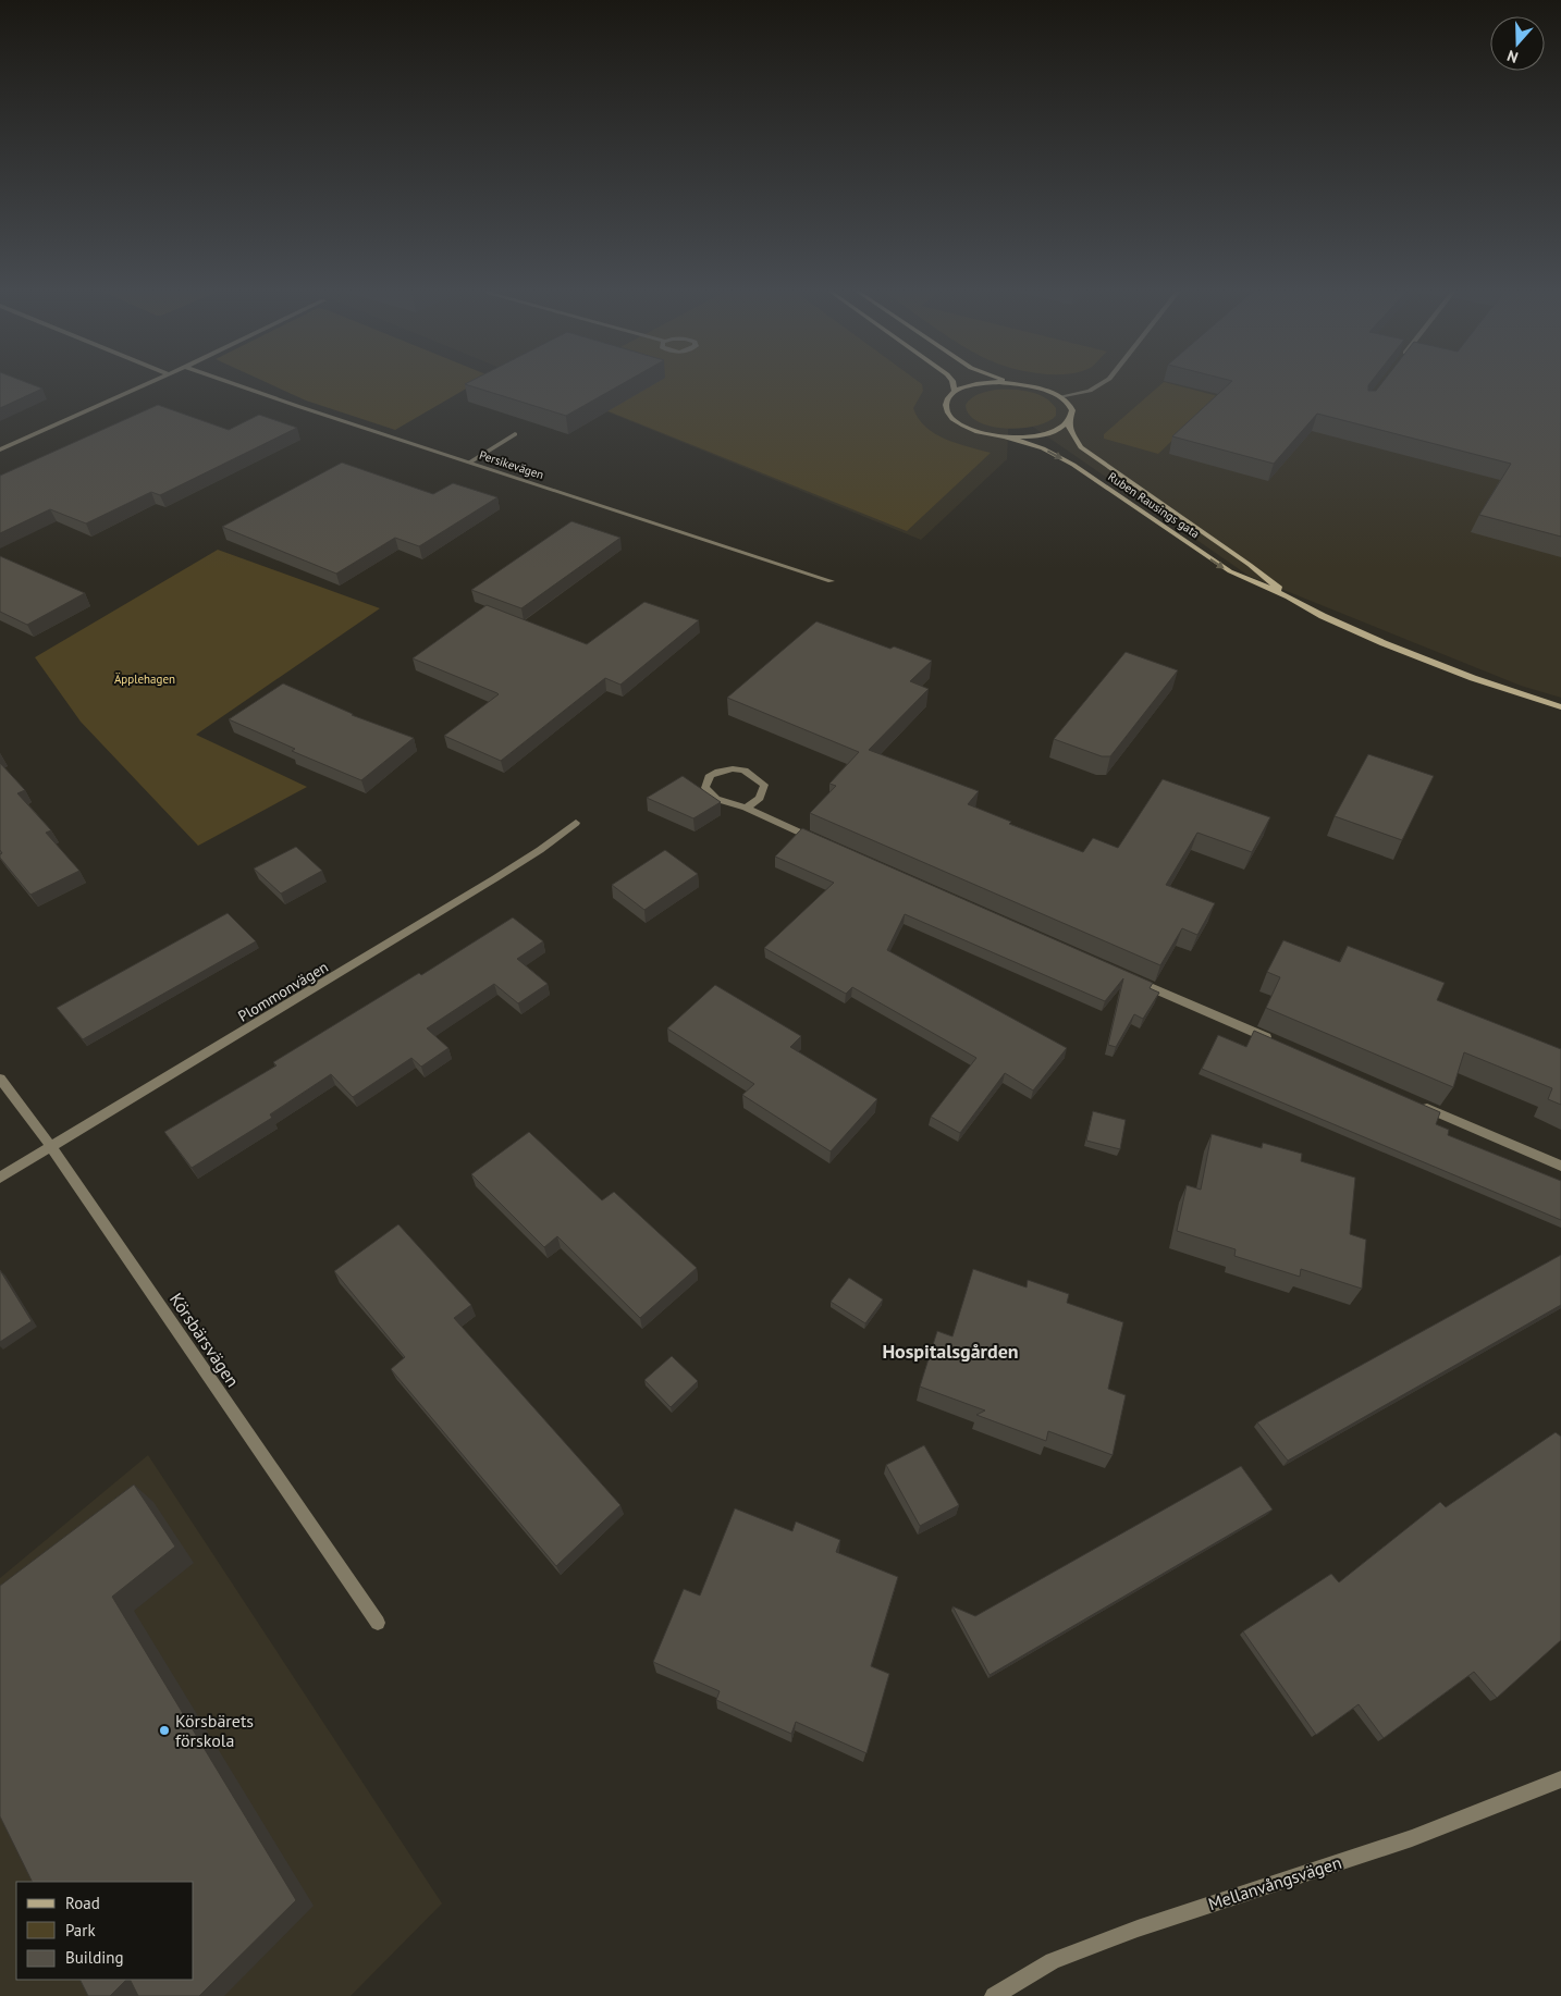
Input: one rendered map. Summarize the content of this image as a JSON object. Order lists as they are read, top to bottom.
{
  "streets": {
    "main road": ["Ruben Rausings gata"],
    "street": [
      "Persikevägen",
      "Plommonvägen",
      "Körsbärsvägen",
      "Mellanvångsvägen"
    ]
  },
  "crossings": [
    ["Plommonvägen", "Körsbärsvägen"]
  ],
  "districts": ["Hospitalsgården"],
  "parks": ["Äpplehagen"],
  "places": ["Körsbärets förskola"],
  "legend": ["Road", "Park", "Building"],
  "north": "bottom"
}
